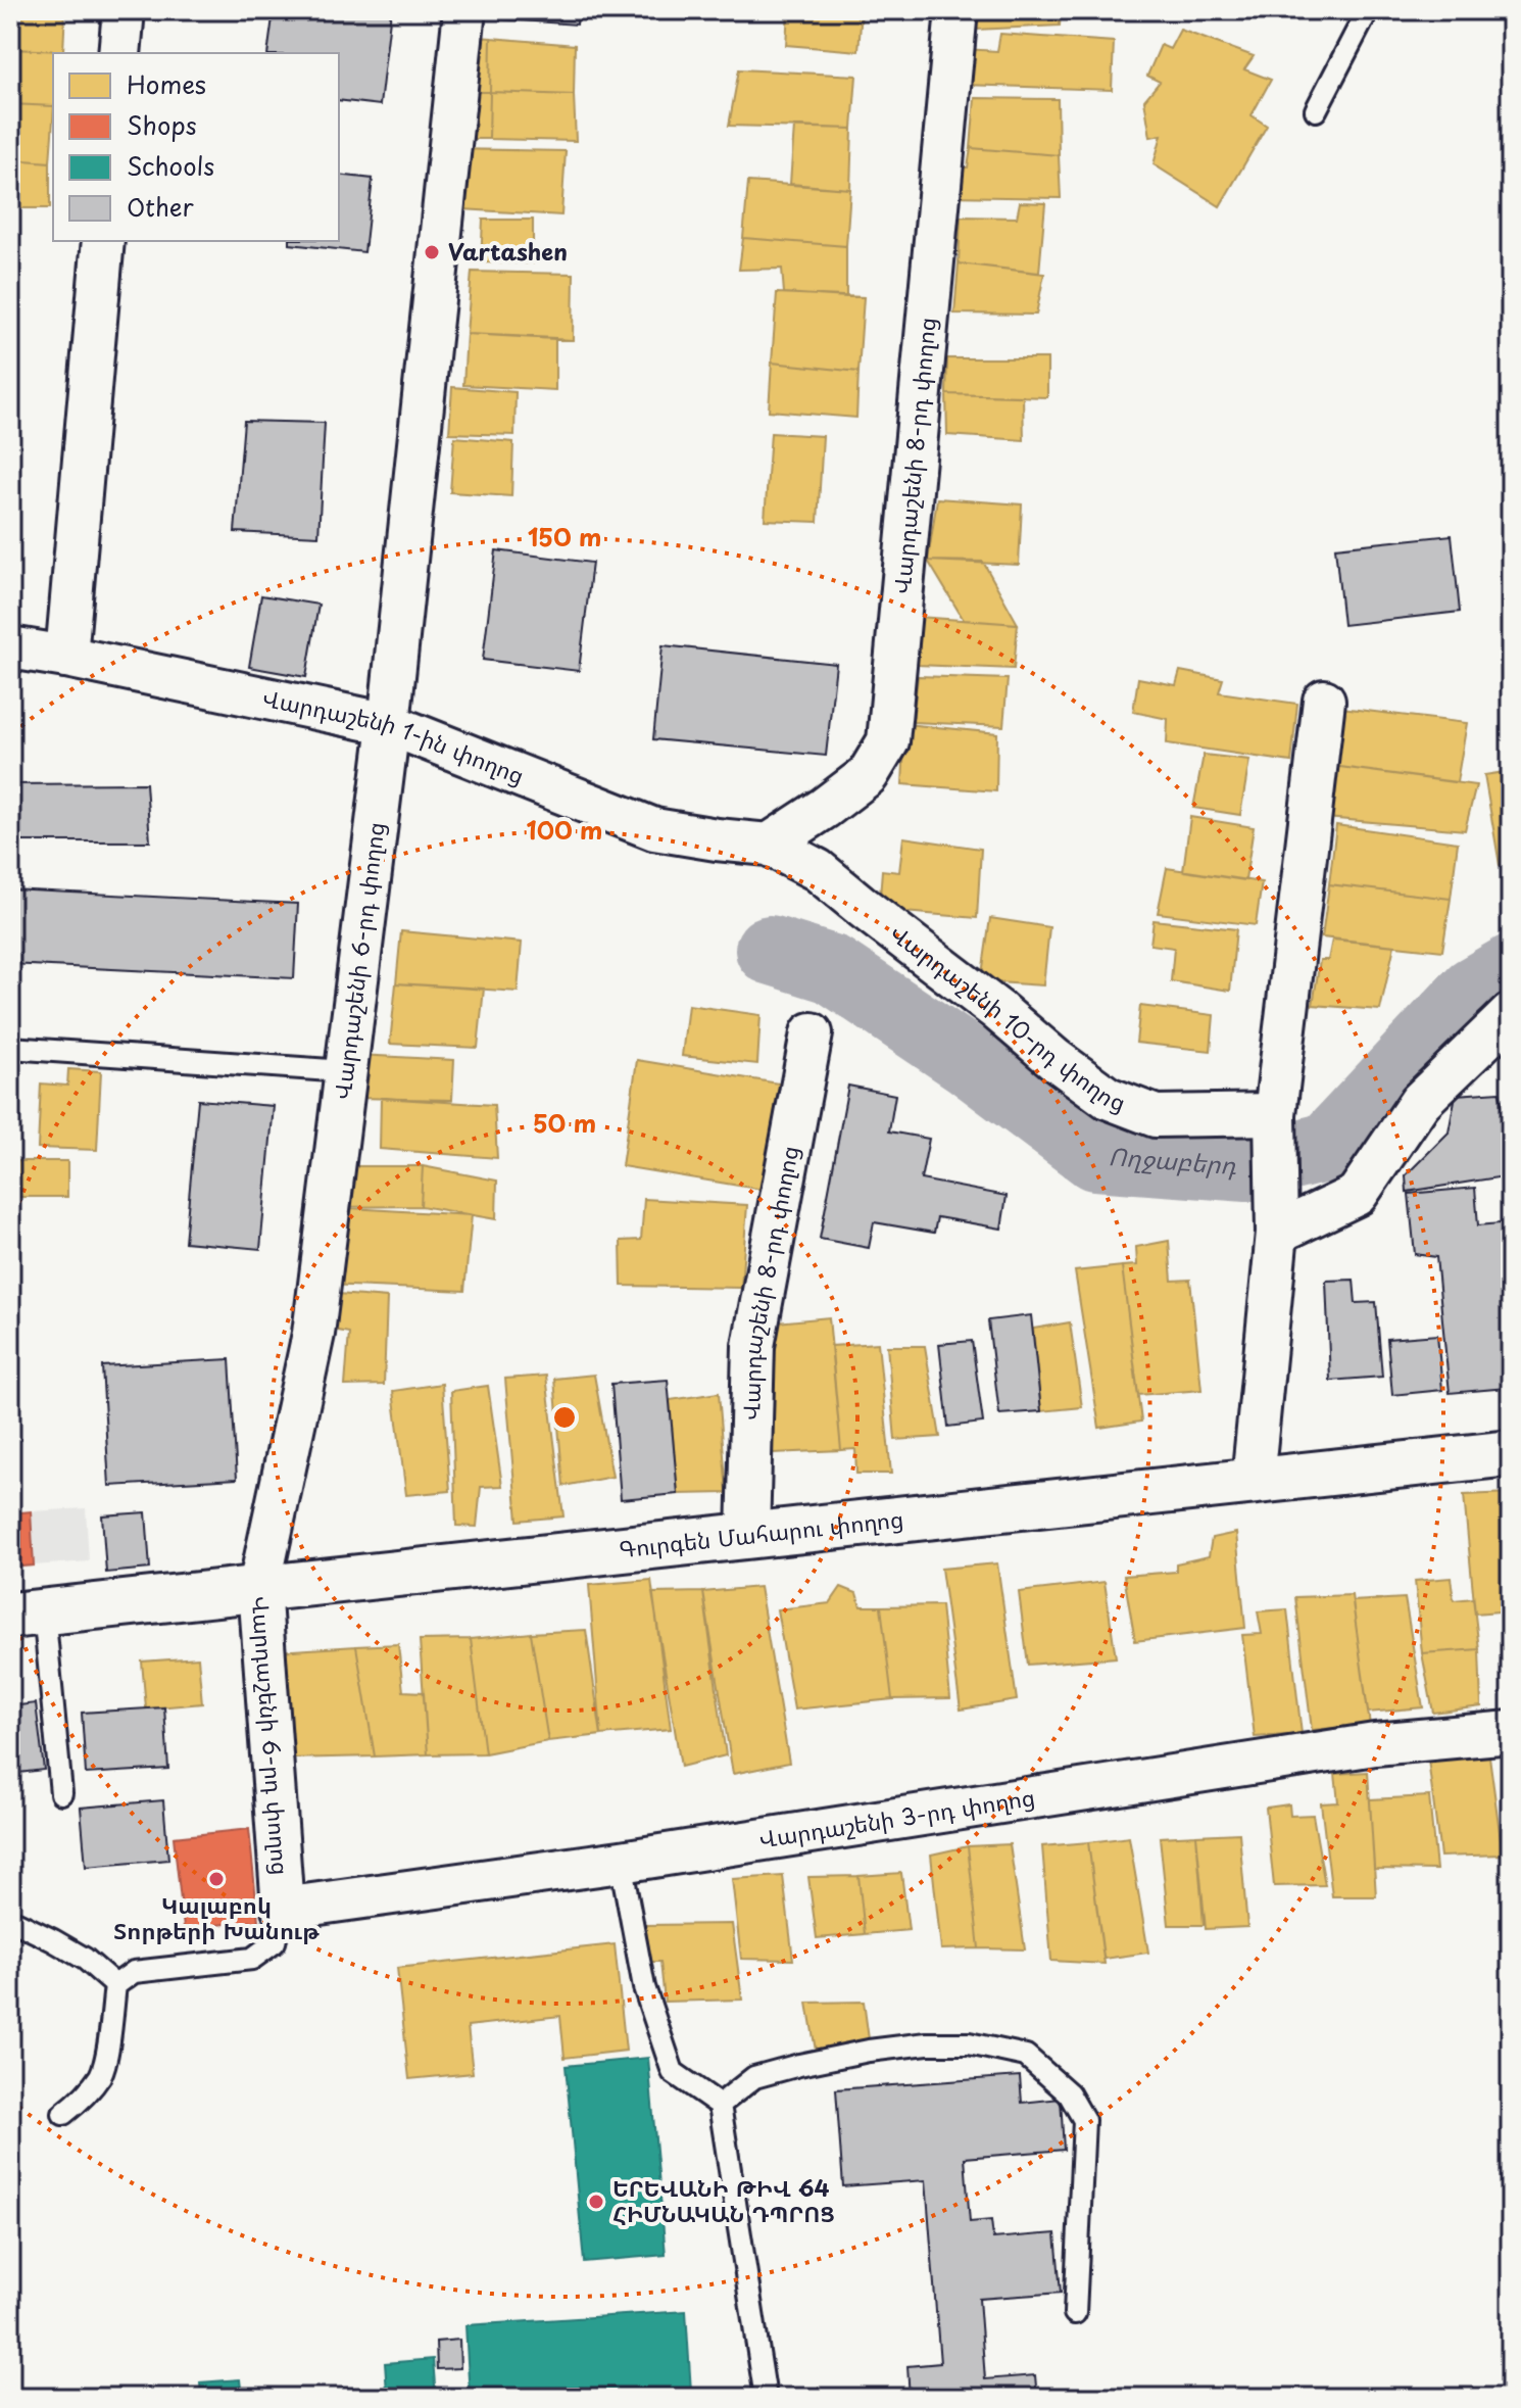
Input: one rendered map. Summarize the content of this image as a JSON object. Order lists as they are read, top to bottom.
{
  "streets": {
    "main road": ["Գուրգեն Մահարու փողոց"],
    "street": [
      "Վարդաշենի 8-րդ փողոց",
      "Վարդաշենի 1-ին փողոց",
      "Վարդաշենի 6-րդ փողոց",
      "Վարդաշենի 10-րդ փողոց",
      "Վարդաշենի 3-րդ փողոց"
    ]
  },
  "crossings": [
    ["Վարդաշենի 8-րդ փողոց", "Վարդաշենի 1-ին փողոց"],
    ["Վարդաշենի 8-րդ փողոց", "Վարդաշենի 10-րդ փողոց"],
    ["Վարդաշենի 8-րդ փողոց", "Գուրգեն Մահարու փողոց"],
    ["Վարդաշենի 1-ին փողոց", "Վարդաշենի 6-րդ փողոց"],
    ["Վարդաշենի 1-ին փողոց", "Վարդաշենի 10-րդ փողոց"],
    ["Վարդաշենի 6-րդ փողոց", "Գուրգեն Մահարու փողոց"],
    ["Վարդաշենի 6-րդ փողոց", "Վարդաշենի 3-րդ փողոց"]
  ],
  "water": ["Ողջաբերդ"],
  "places": ["Vartashen", "Կալաբոկ Տորթերի Խանութ", "ԵՐԵՎԱՆԻ ԹԻՎ 64 ՀԻՄՆԱԿԱՆ ԴՊՐՈՑ"],
  "legend": [
    "Homes",
    "Shops",
    "Schools",
    "Other"
  ],
  "rings": ["150 m", "100 m", "50 m"]
}
